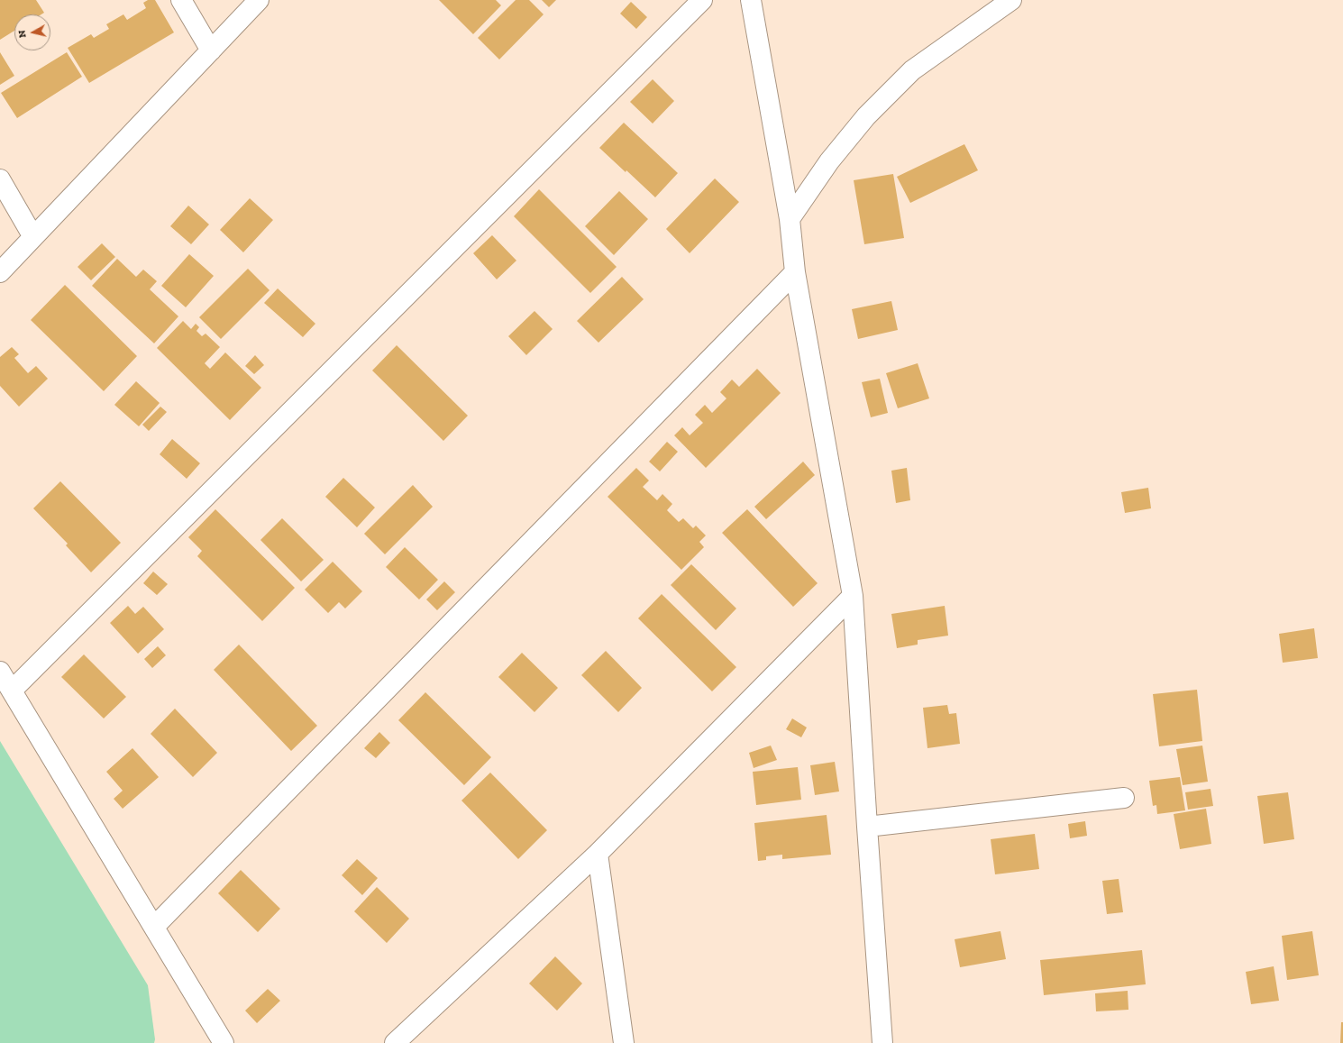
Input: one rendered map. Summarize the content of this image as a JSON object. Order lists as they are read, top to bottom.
{
  "north": "left"
}
